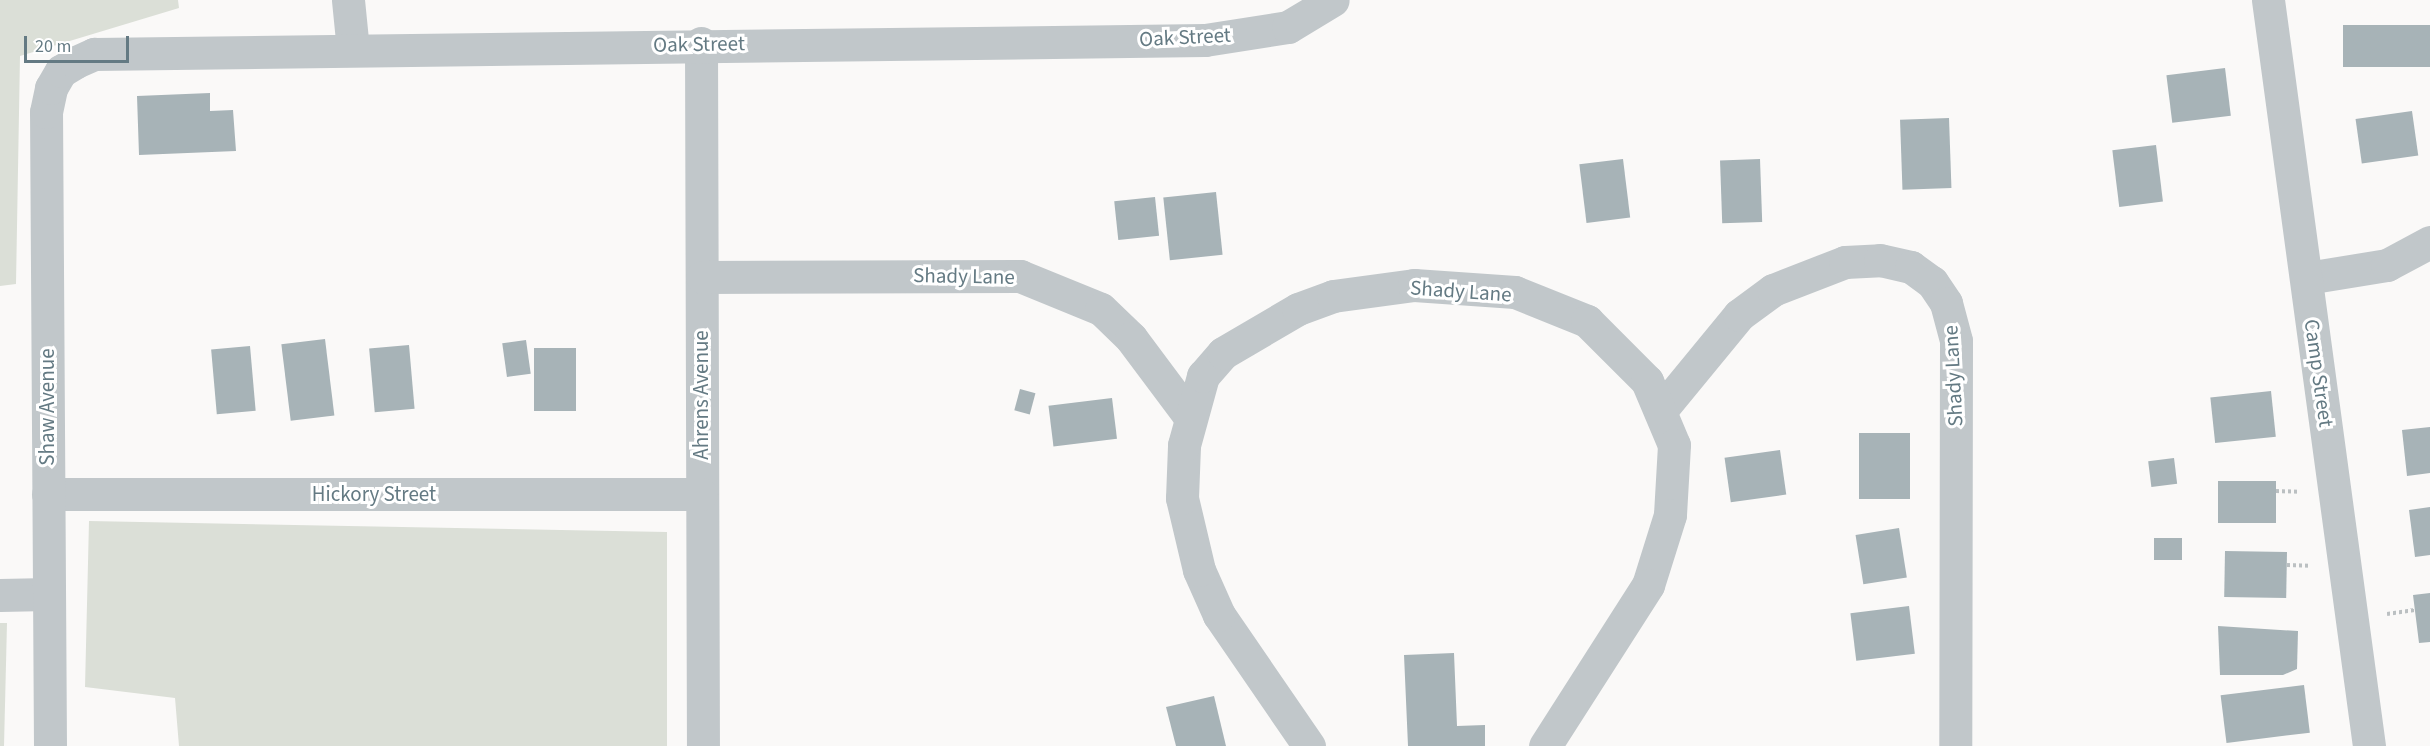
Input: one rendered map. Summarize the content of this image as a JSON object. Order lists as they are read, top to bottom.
{
  "streets": {
    "street": [
      "Oak Street",
      "Shady Lane",
      "Camp Street",
      "Ahrens Avenue",
      "Shaw Avenue",
      "Hickory Street"
    ]
  },
  "crossings": [
    ["Oak Street", "Ahrens Avenue"],
    ["Oak Street", "Shaw Avenue"],
    ["Shady Lane", "Ahrens Avenue"],
    ["Ahrens Avenue", "Hickory Street"],
    ["Shaw Avenue", "Hickory Street"]
  ],
  "scale_bar": "20 m"
}
